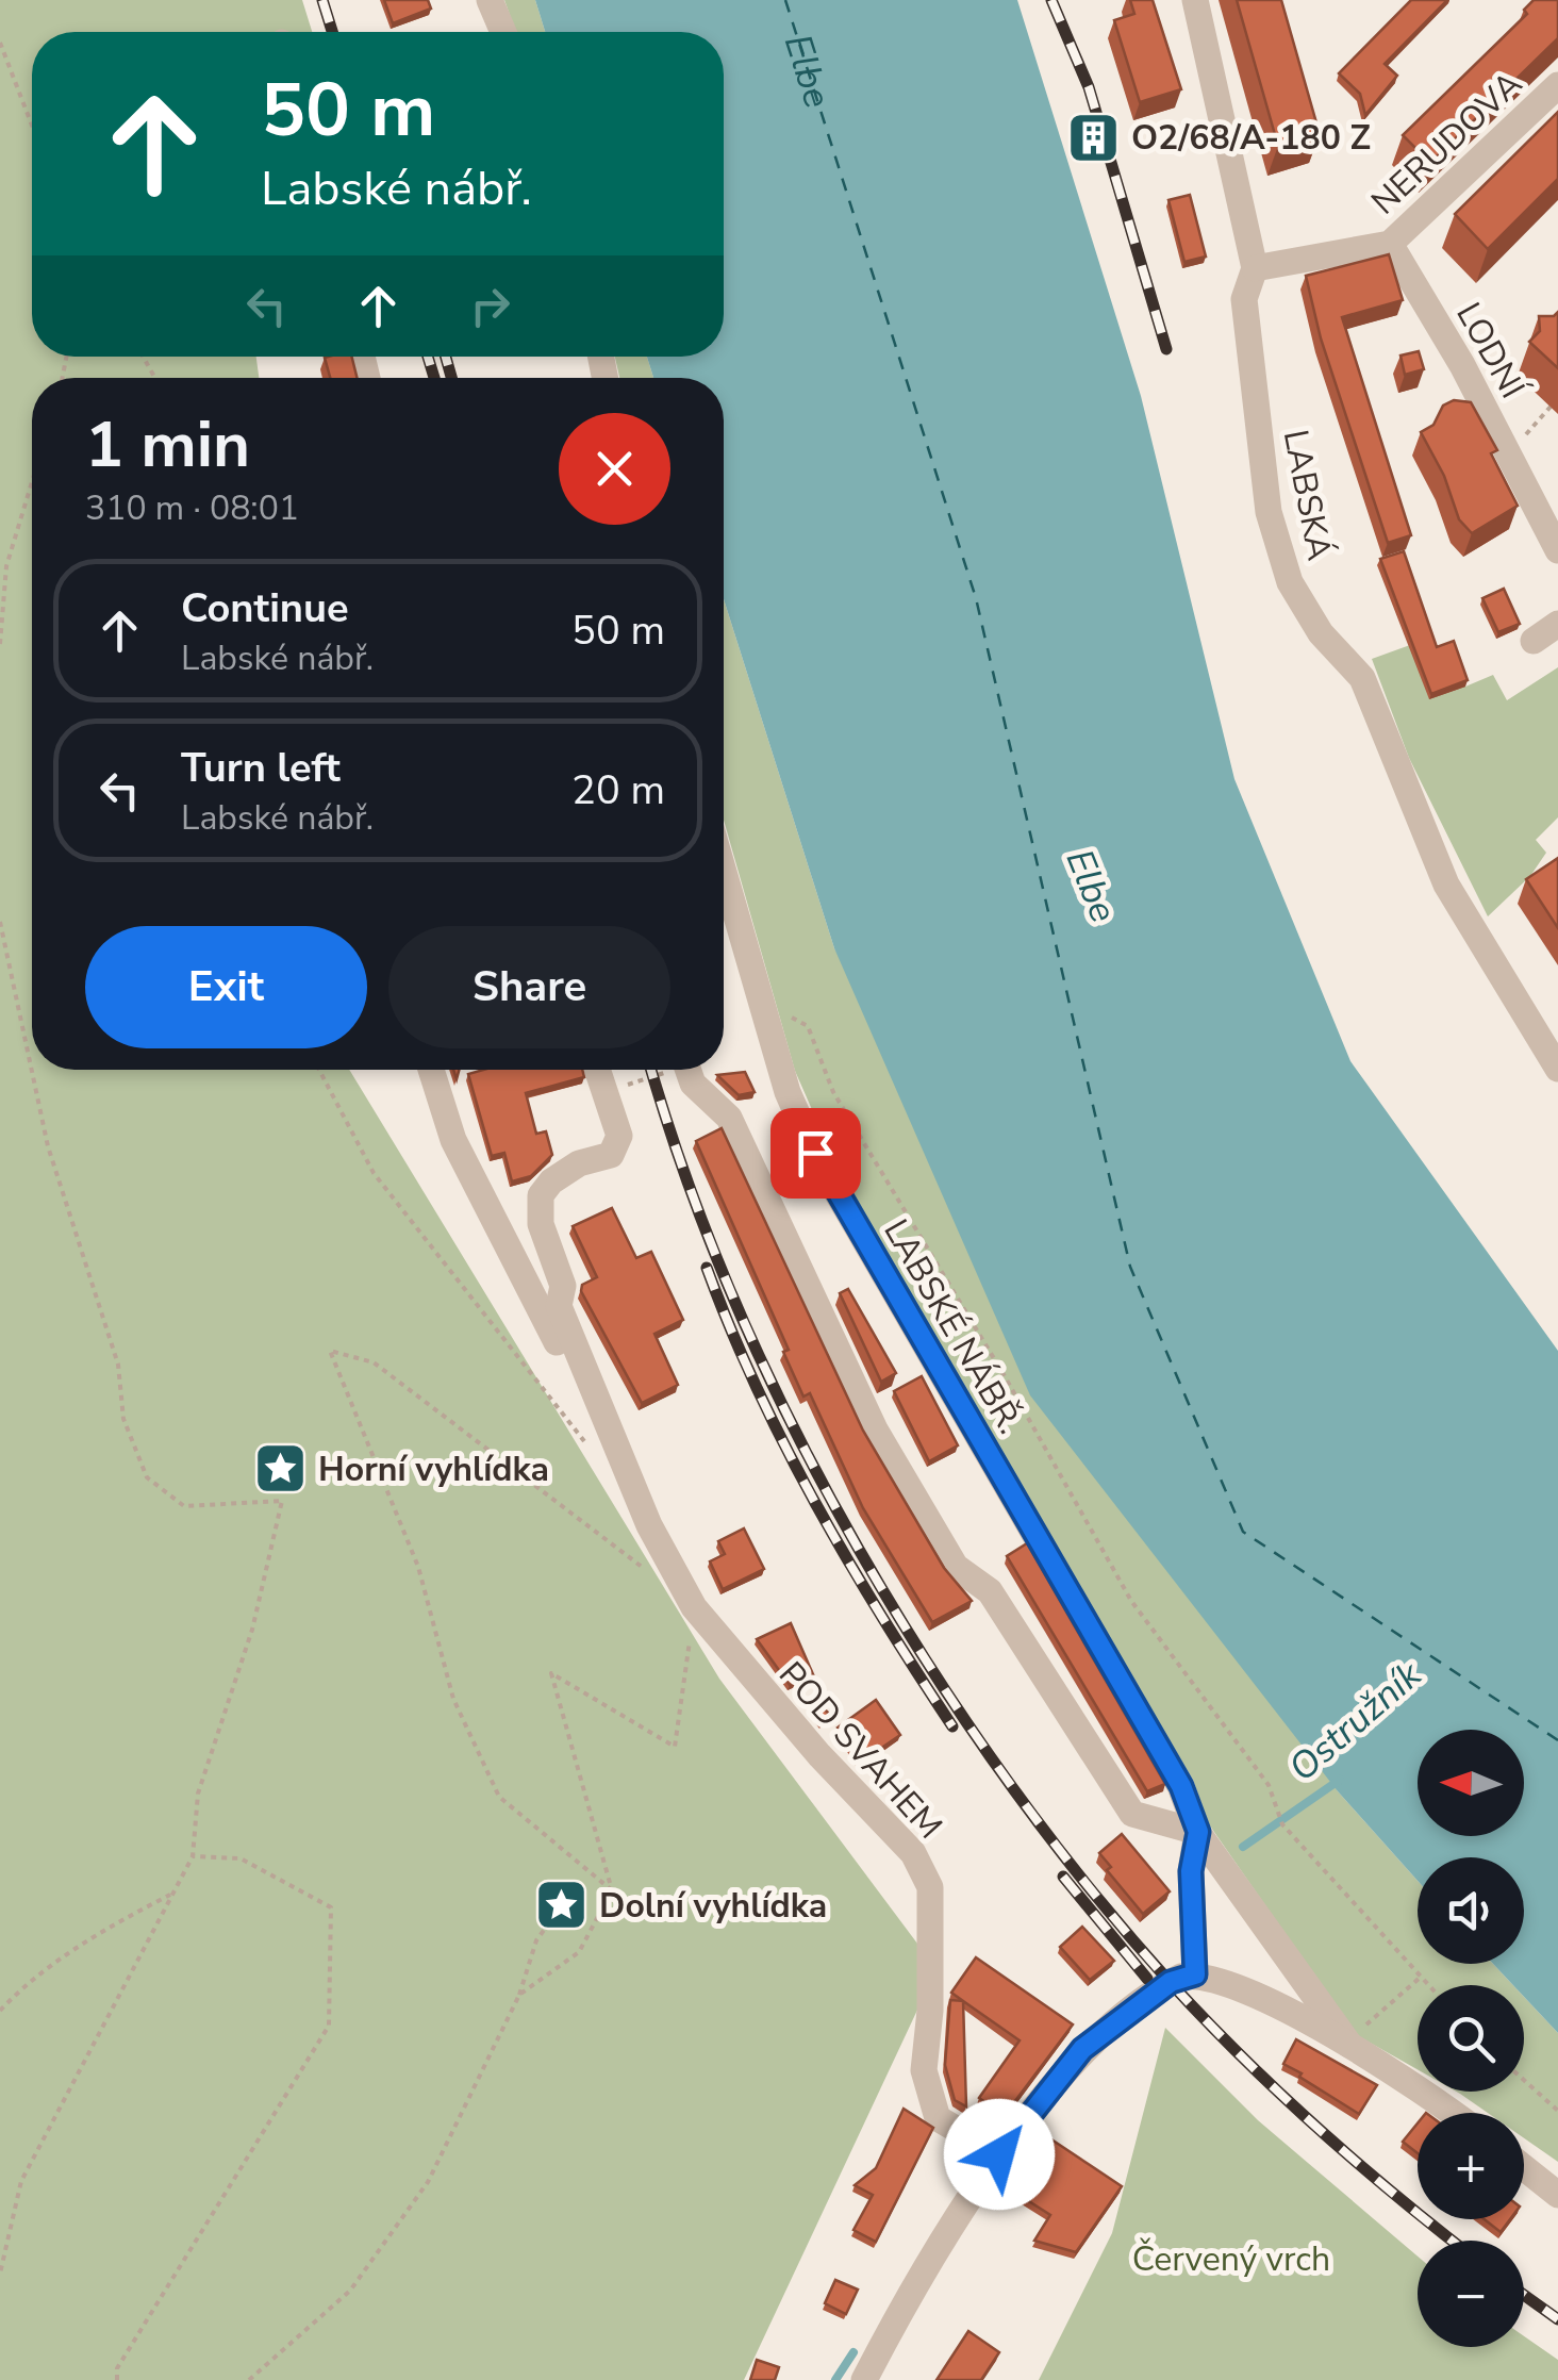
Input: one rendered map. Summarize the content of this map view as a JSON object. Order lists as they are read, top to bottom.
{
  "streets": {
    "street": [
      "NERUDOVA",
      "LODNÍ",
      "LABSKÁ",
      "LABSKÉ NÁBŘ.",
      "POD SVAHEM"
    ]
  },
  "crossings": [
    ["NERUDOVA", "LODNÍ"],
    ["NERUDOVA", "LABSKÁ"]
  ],
  "water": ["Elbe", "Ostružník"],
  "parks": ["Červený vrch"],
  "places": {
    "building": ["O2/68/A-180 Z"],
    "place": ["Horní vyhlídka", "Dolní vyhlídka"]
  },
  "north": "left",
  "page": {
    "turn": ["50 m", "Labské nábř."],
    "heading": ["1 min", "310 m · 08:01"],
    "list": [
      {
        "name": "Continue",
        "note": "Labské nábř.",
        "value": "50 m"
      },
      {
        "name": "Turn left",
        "note": "Labské nábř.",
        "value": "20 m"
      }
    ],
    "buttons": ["Exit", "Share"],
    "map_buttons": ["+", "−"]
  }
}
